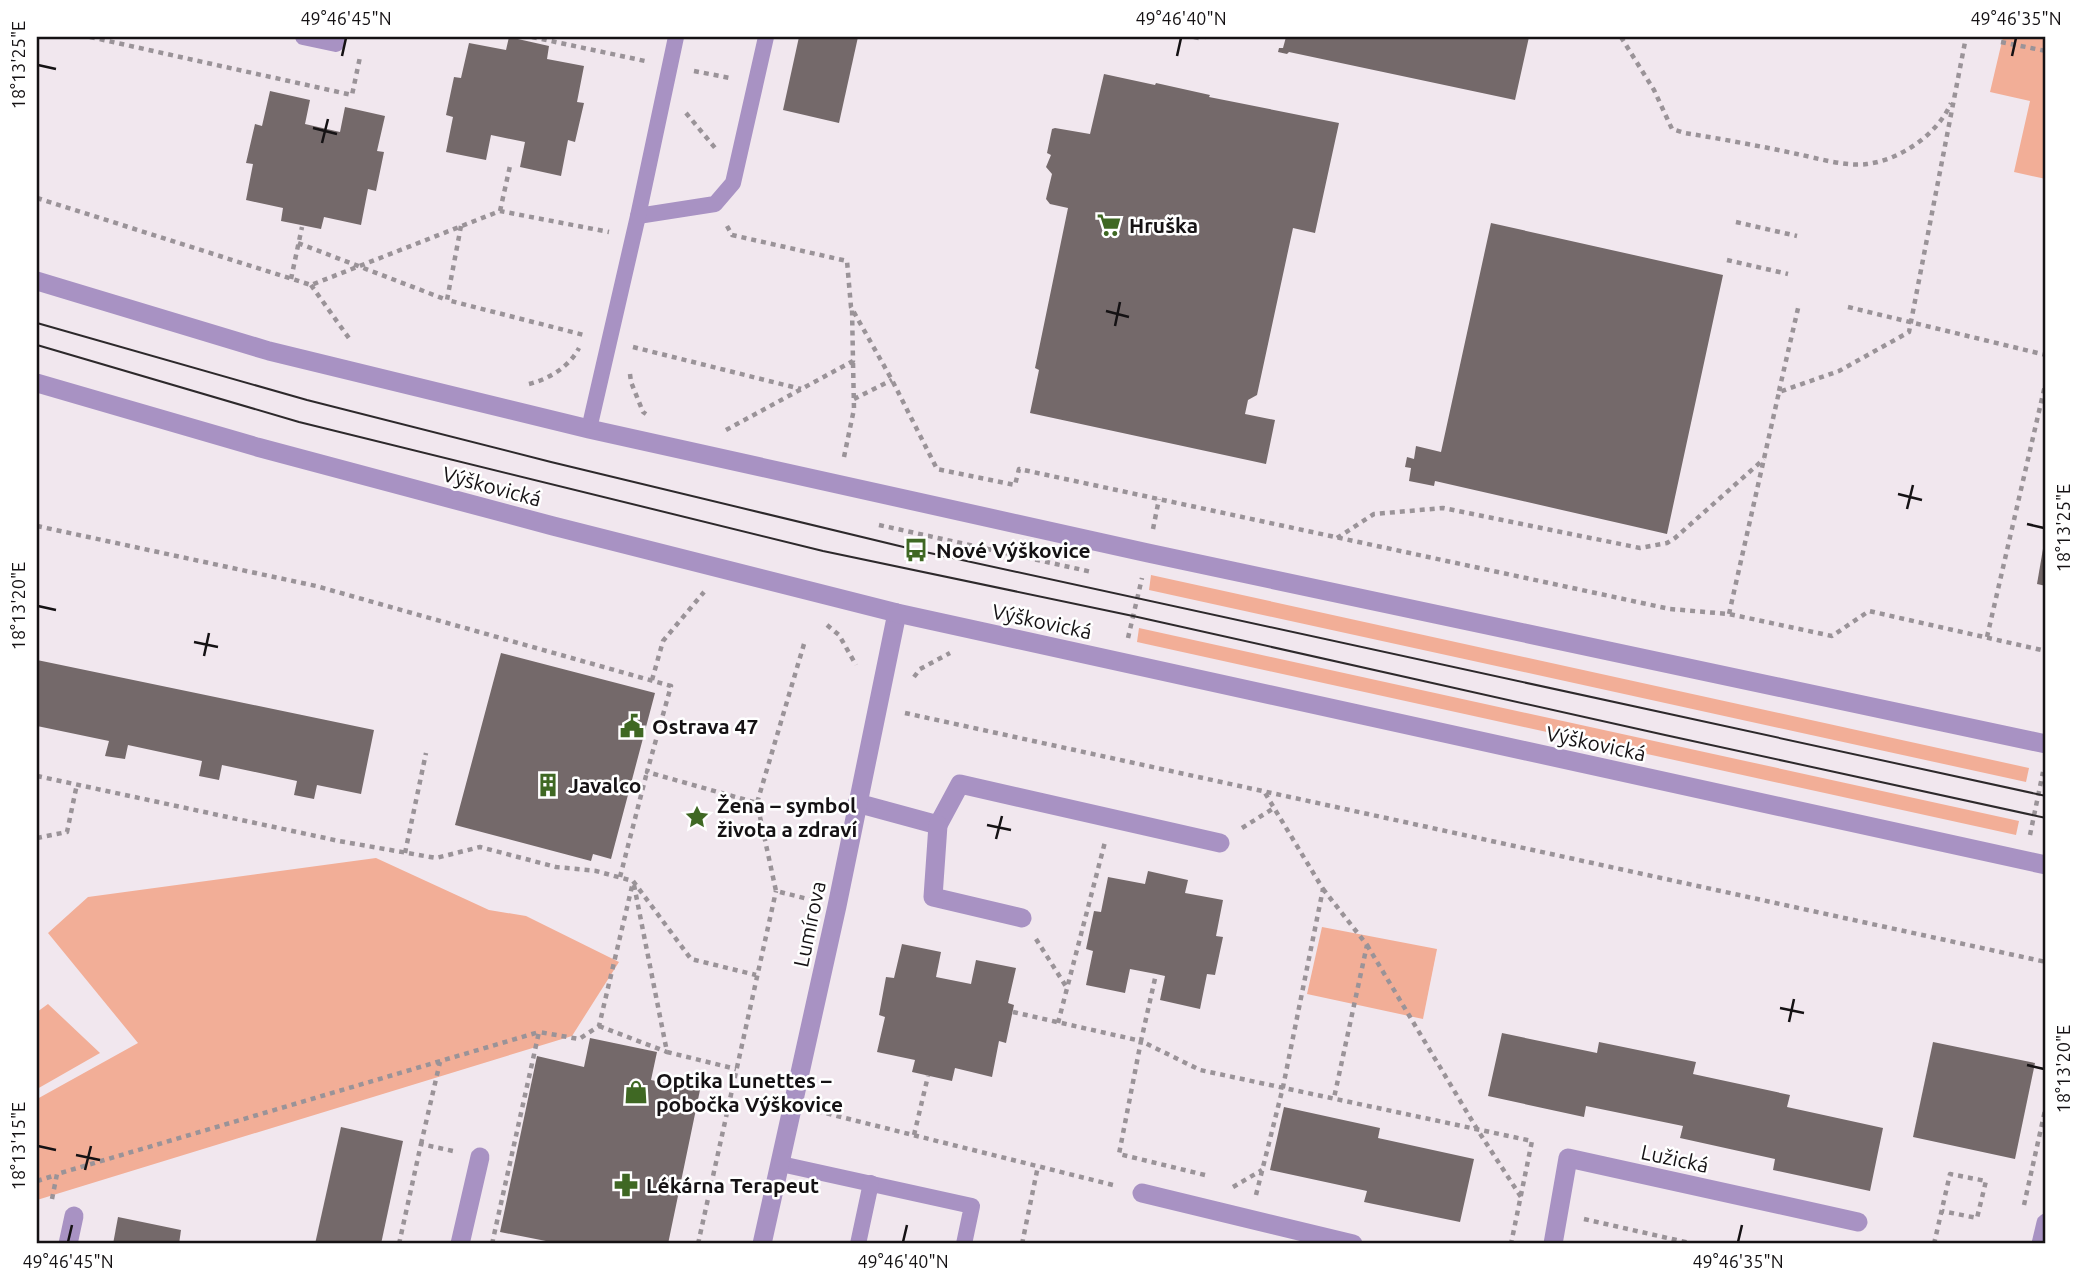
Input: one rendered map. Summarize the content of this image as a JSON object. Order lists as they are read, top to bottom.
{
  "streets": {
    "street": ["Výškovická", "Lumírova", "Lužická"]
  },
  "crossings": [
    ["Výškovická", "Lumírova"]
  ],
  "places": {
    "supermarket": ["Hruška"],
    "bus stop": ["Nové Výškovice"],
    "public building": ["Ostrava 47"],
    "building": ["Javalco"],
    "place": ["Žena – symbol života a zdraví"],
    "shop": ["Optika Lunettes – pobočka Výškovice"],
    "pharmacy": ["Lékárna Terapeut"]
  },
  "coordinates": [
    "49°46'45\"N",
    "49°46'40\"N",
    "49°46'35\"N",
    "18°13'25\"E",
    "18°13'20\"E",
    "18°13'15\"E"
  ]
}
